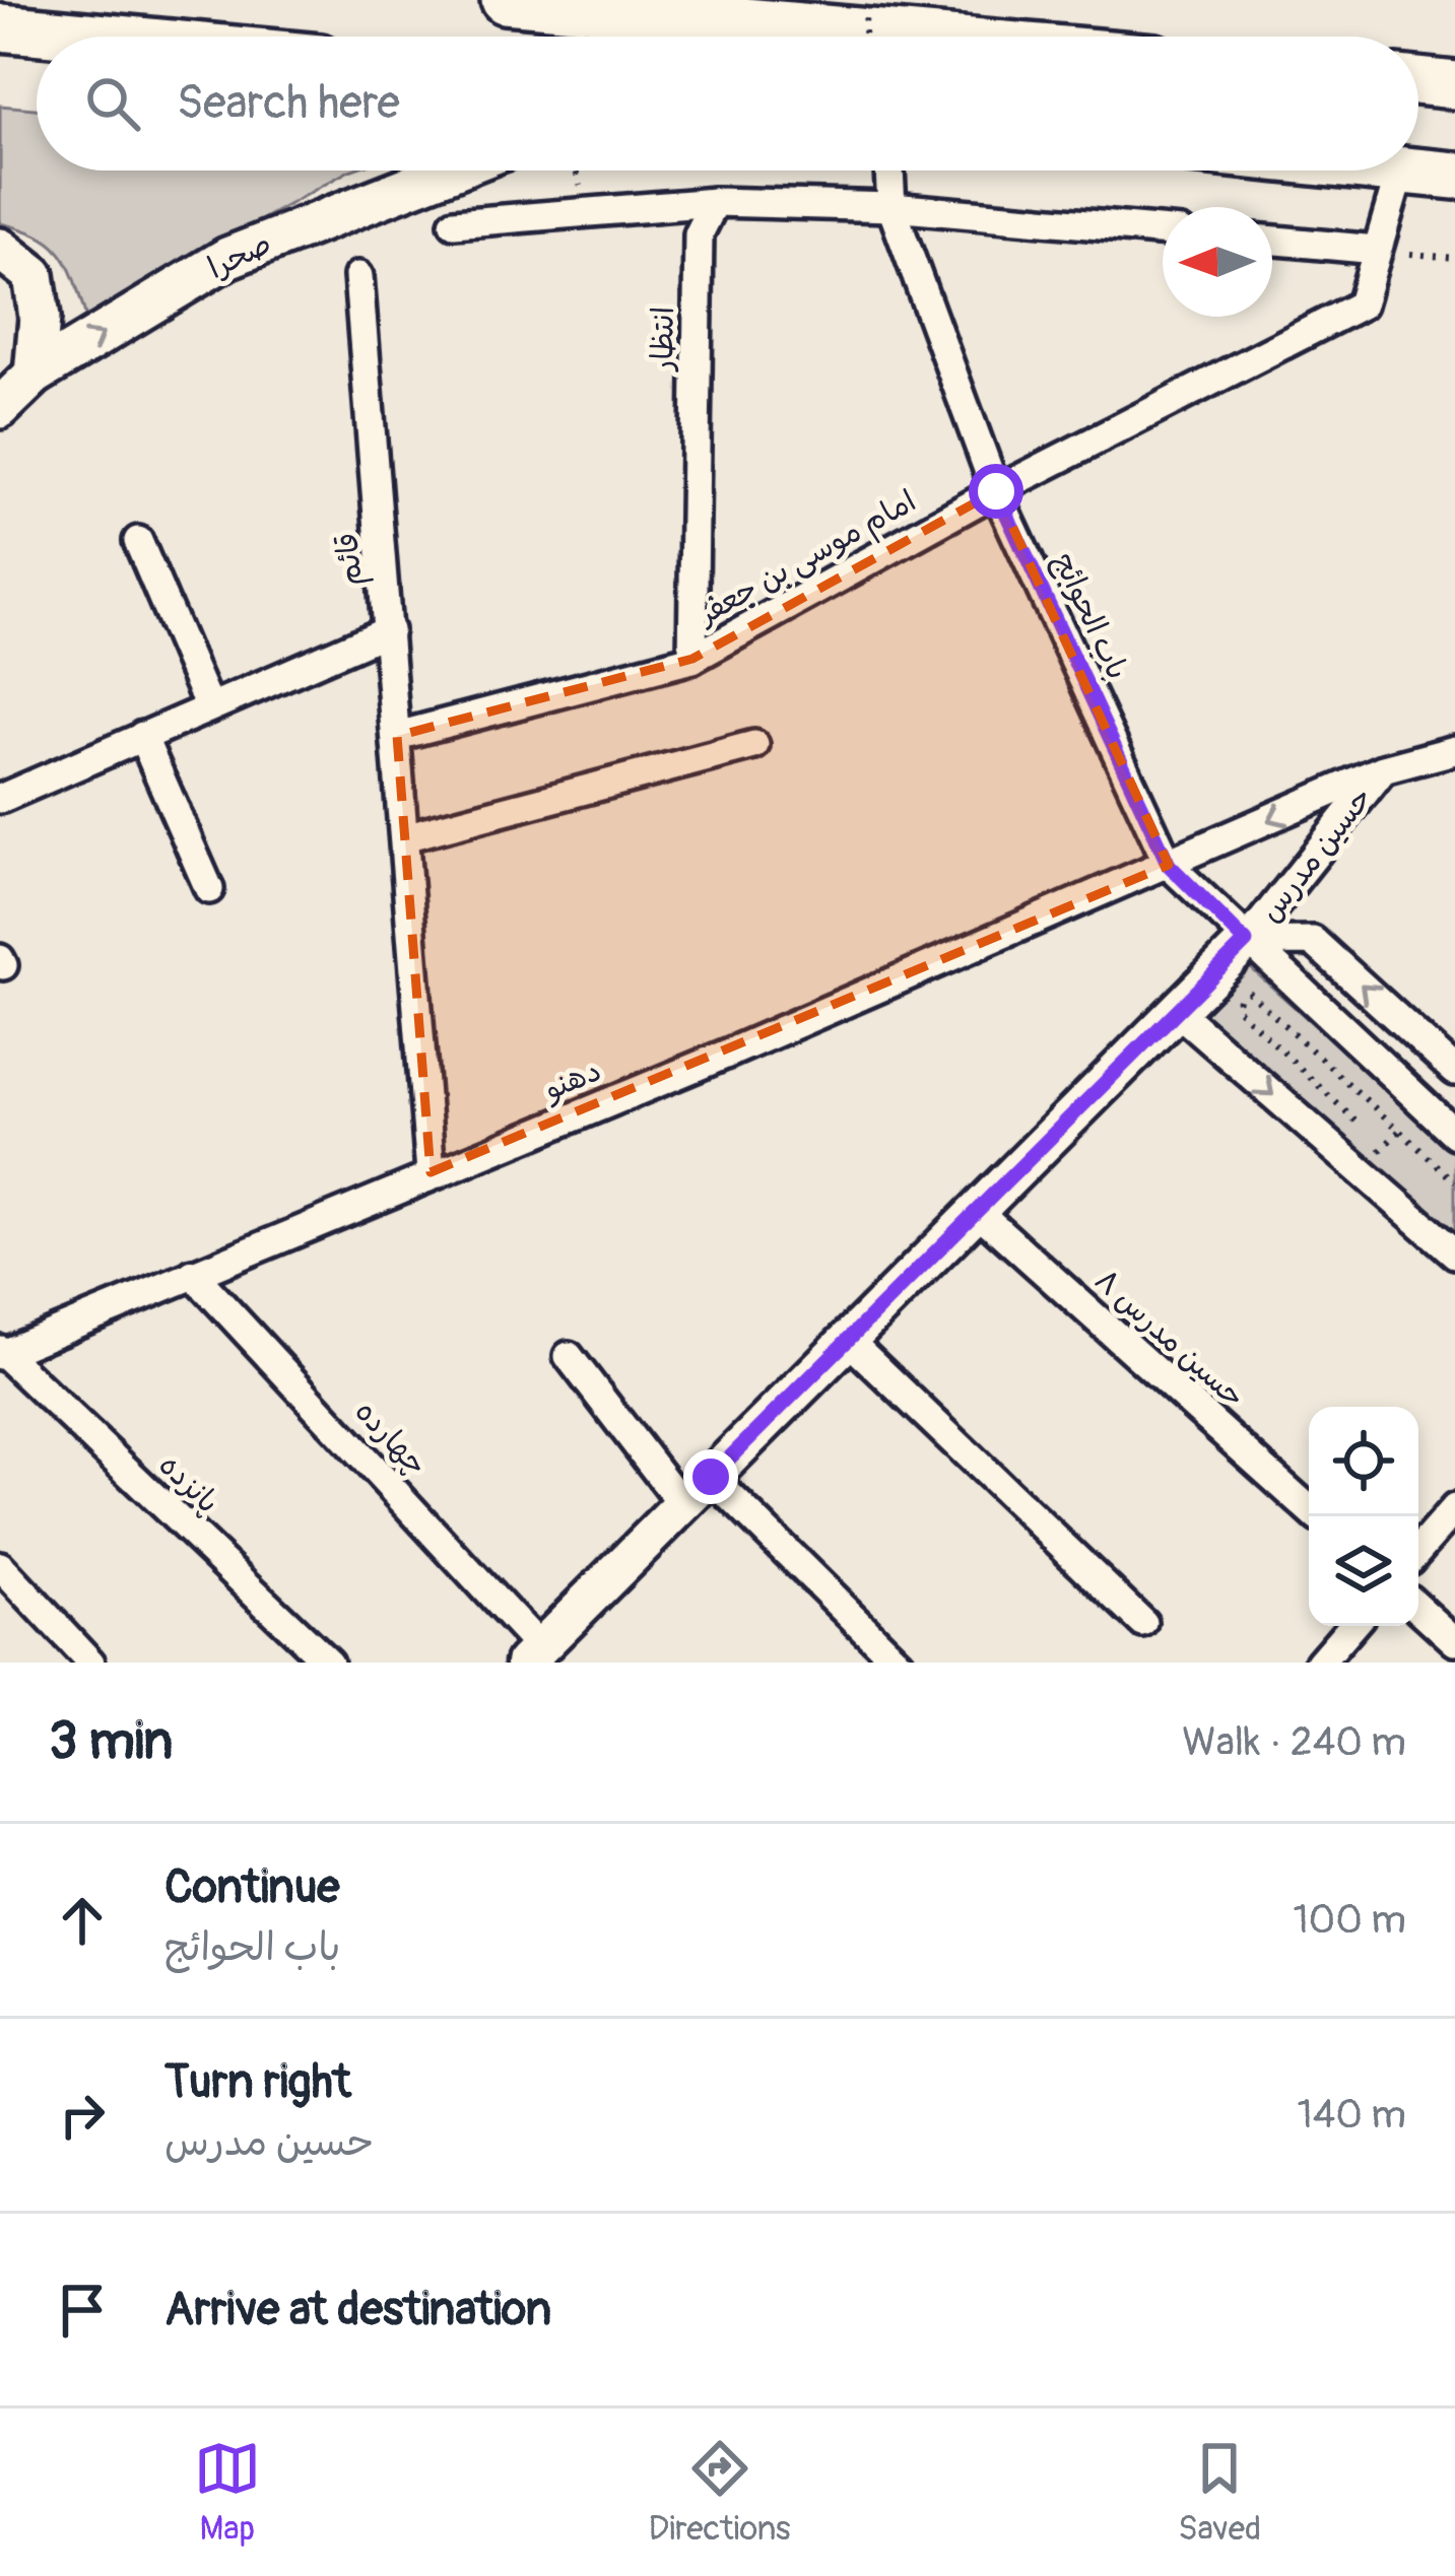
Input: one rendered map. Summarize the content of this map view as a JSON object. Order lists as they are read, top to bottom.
{
  "streets": {
    "main road": ["صحرا"],
    "street": [
      "انتظار",
      "امام موسی بن جعفر",
      "قائم",
      "باب الحوائج",
      "حسین مدرس",
      "دهنو",
      "حسین مدرس ۸",
      "چهارده",
      "پانزده"
    ]
  },
  "crossings": [
    ["انتظار", "امام موسی بن جعفر"],
    ["امام موسی بن جعفر", "قائم"],
    ["امام موسی بن جعفر", "باب الحوائج"],
    ["قائم", "دهنو"],
    ["باب الحوائج", "حسین مدرس"],
    ["باب الحوائج", "دهنو"],
    ["حسین مدرس", "دهنو"],
    ["حسین مدرس", "حسین مدرس ۸"],
    ["حسین مدرس", "چهارده"],
    ["دهنو", "چهارده"],
    ["دهنو", "پانزده"]
  ],
  "one_way": ["صحرا"],
  "north": "left",
  "page": {
    "search": "Search here",
    "heading": ["3 min", "Walk · 240 m"],
    "list": [
      ["Continue", "باب الحوائج", "100 m"],
      ["Turn right", "حسین مدرس", "140 m"],
      "Arrive at destination"
    ],
    "nav": ["Map", "Directions", "Saved"]
  }
}
